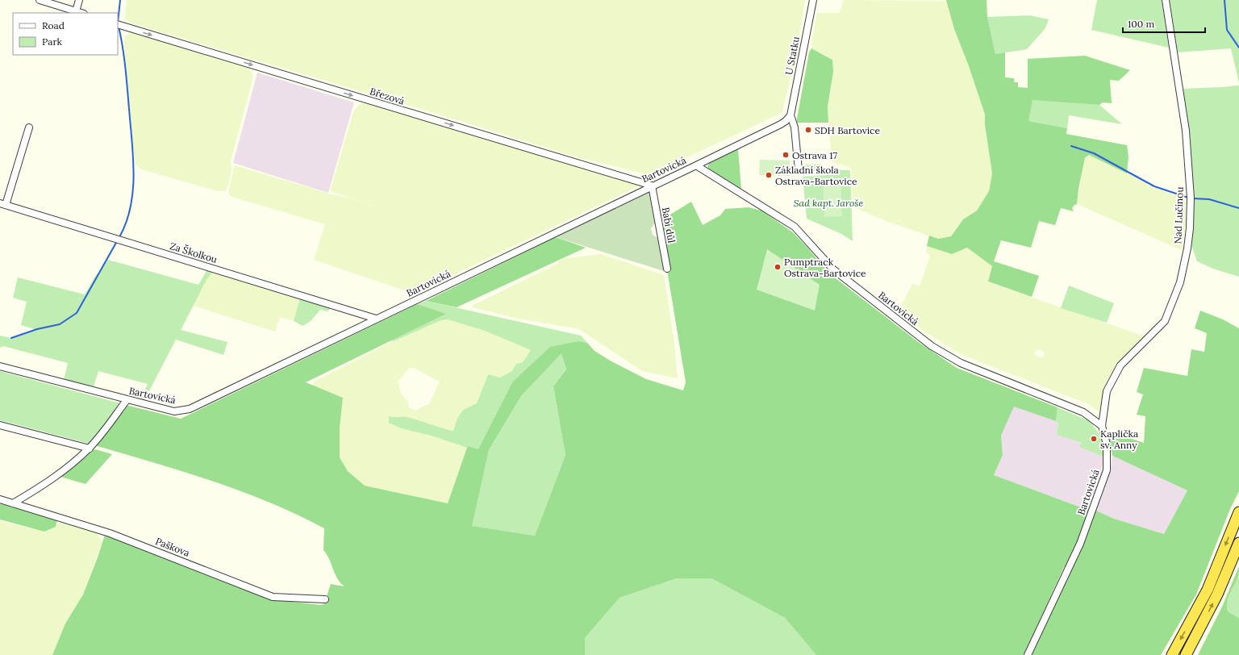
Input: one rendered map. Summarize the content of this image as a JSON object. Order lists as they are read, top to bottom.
{
  "streets": {
    "street": [
      "U Statku",
      "Březová",
      "Bartovická",
      "Nad Lučinou",
      "Babí důl",
      "Za Školkou",
      "Paškova"
    ]
  },
  "crossings": [
    ["Březová", "Bartovická"],
    ["Březová", "Babí důl"],
    ["Bartovická", "Nad Lučinou"],
    ["Bartovická", "Babí důl"],
    ["Bartovická", "Za Školkou"]
  ],
  "one_way": ["Březová"],
  "parks": ["Sad kapt. Jaroše"],
  "places": [
    "SDH Bartovice",
    "Ostrava 17",
    "Základní škola Ostrava-Bartovice",
    "Pumptrack Ostrava-Bartovice",
    "Kaplička sv. Anny"
  ],
  "legend": ["Road", "Park"],
  "scale_bar": "100 m"
}
